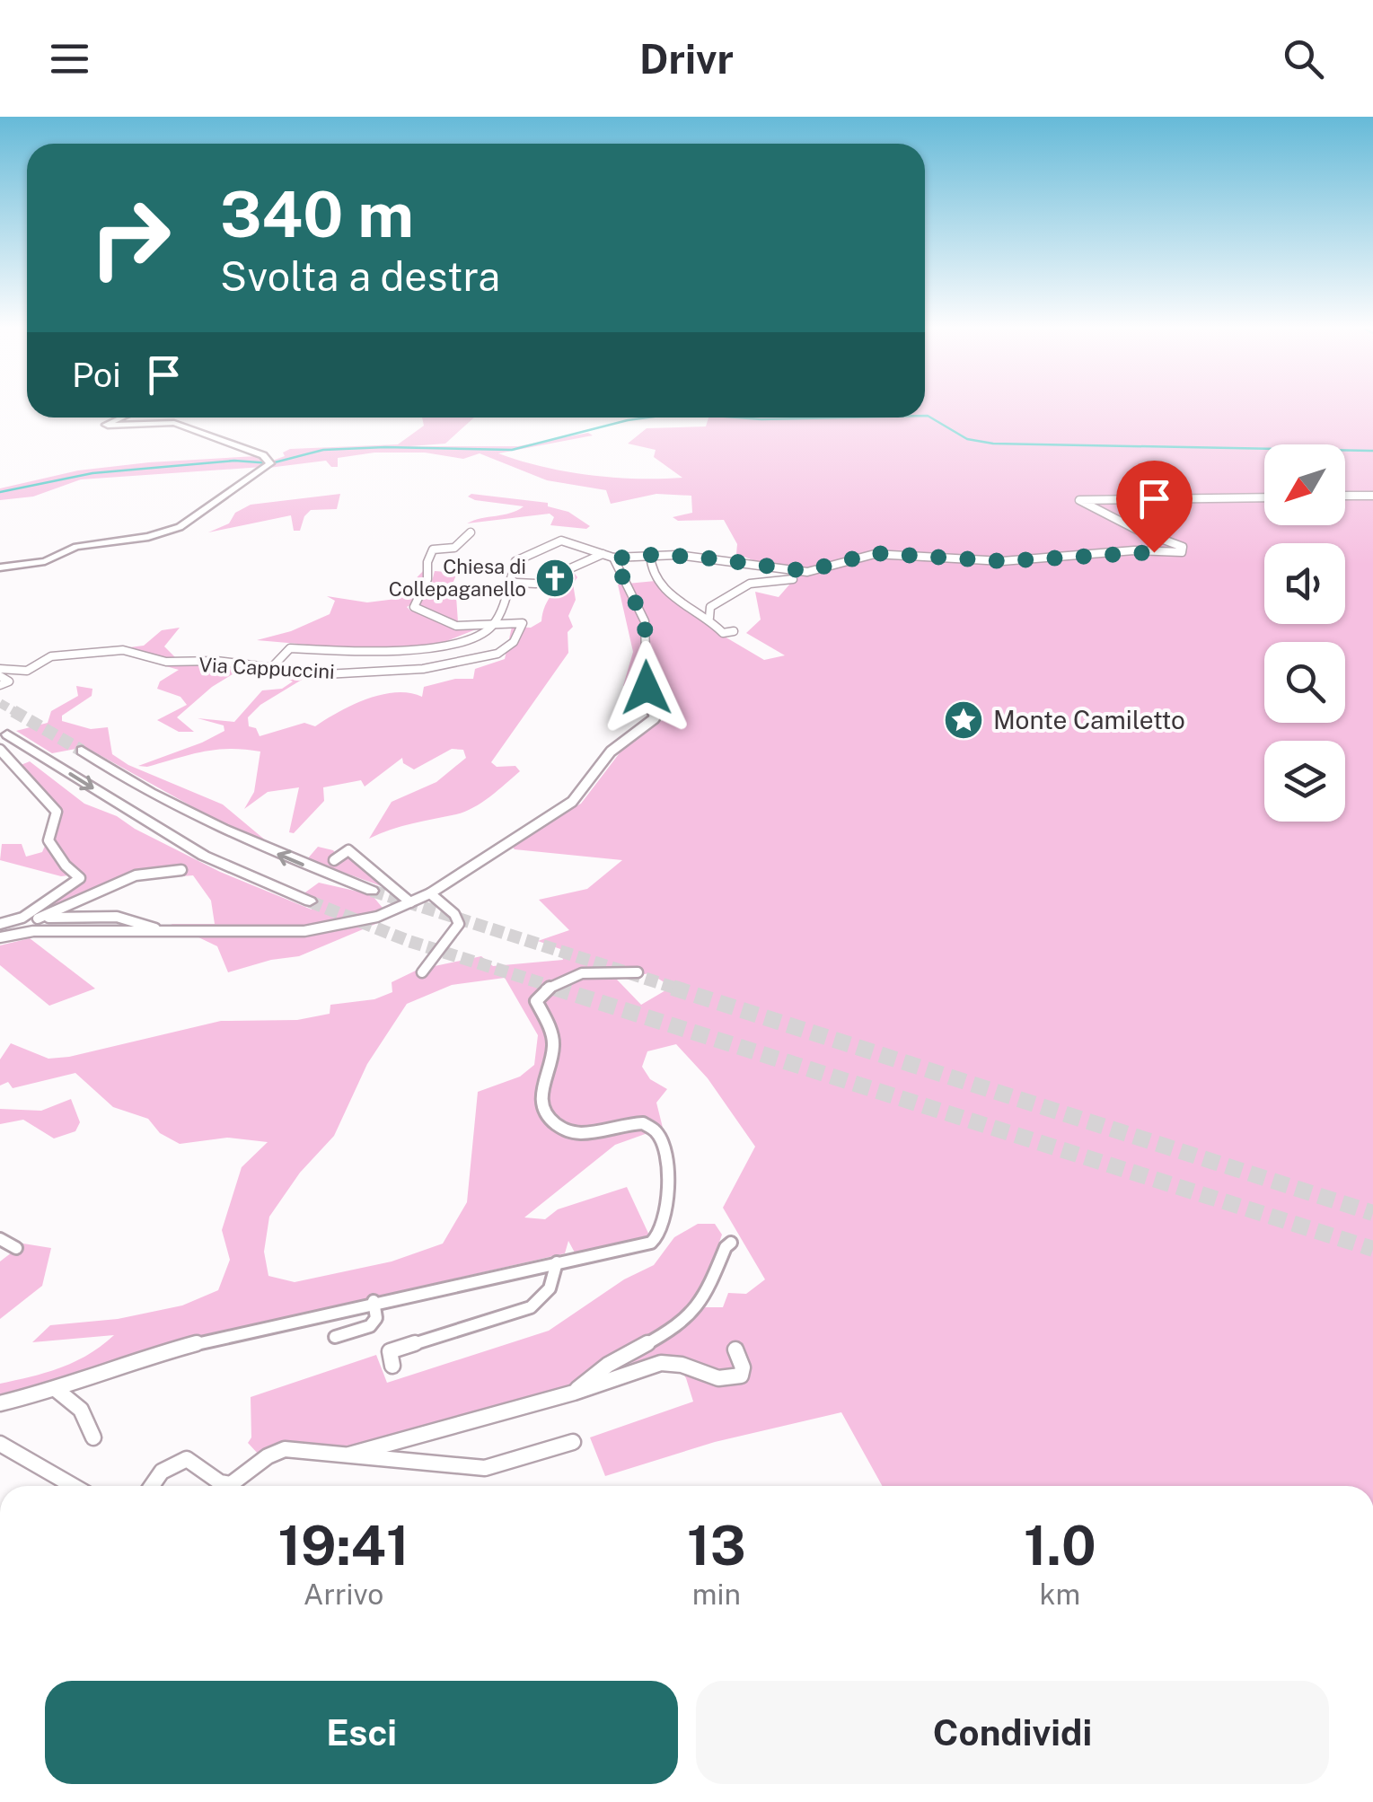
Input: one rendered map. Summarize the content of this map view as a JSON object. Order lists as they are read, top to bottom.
{
  "streets": {
    "street": ["Via Cappuccini"]
  },
  "places": {
    "church": ["Chiesa di Collepaganello"],
    "place": ["Monte Camiletto"]
  },
  "north": "bottom left",
  "page": {
    "header": "Drivr",
    "turn": ["340 m", "Svolta a destra"],
    "then": "Poi",
    "eta": [
      "19:41",
      "Arrivo",
      "13",
      "min",
      "1.0",
      "km"
    ],
    "buttons": ["Esci", "Condividi"]
  }
}
